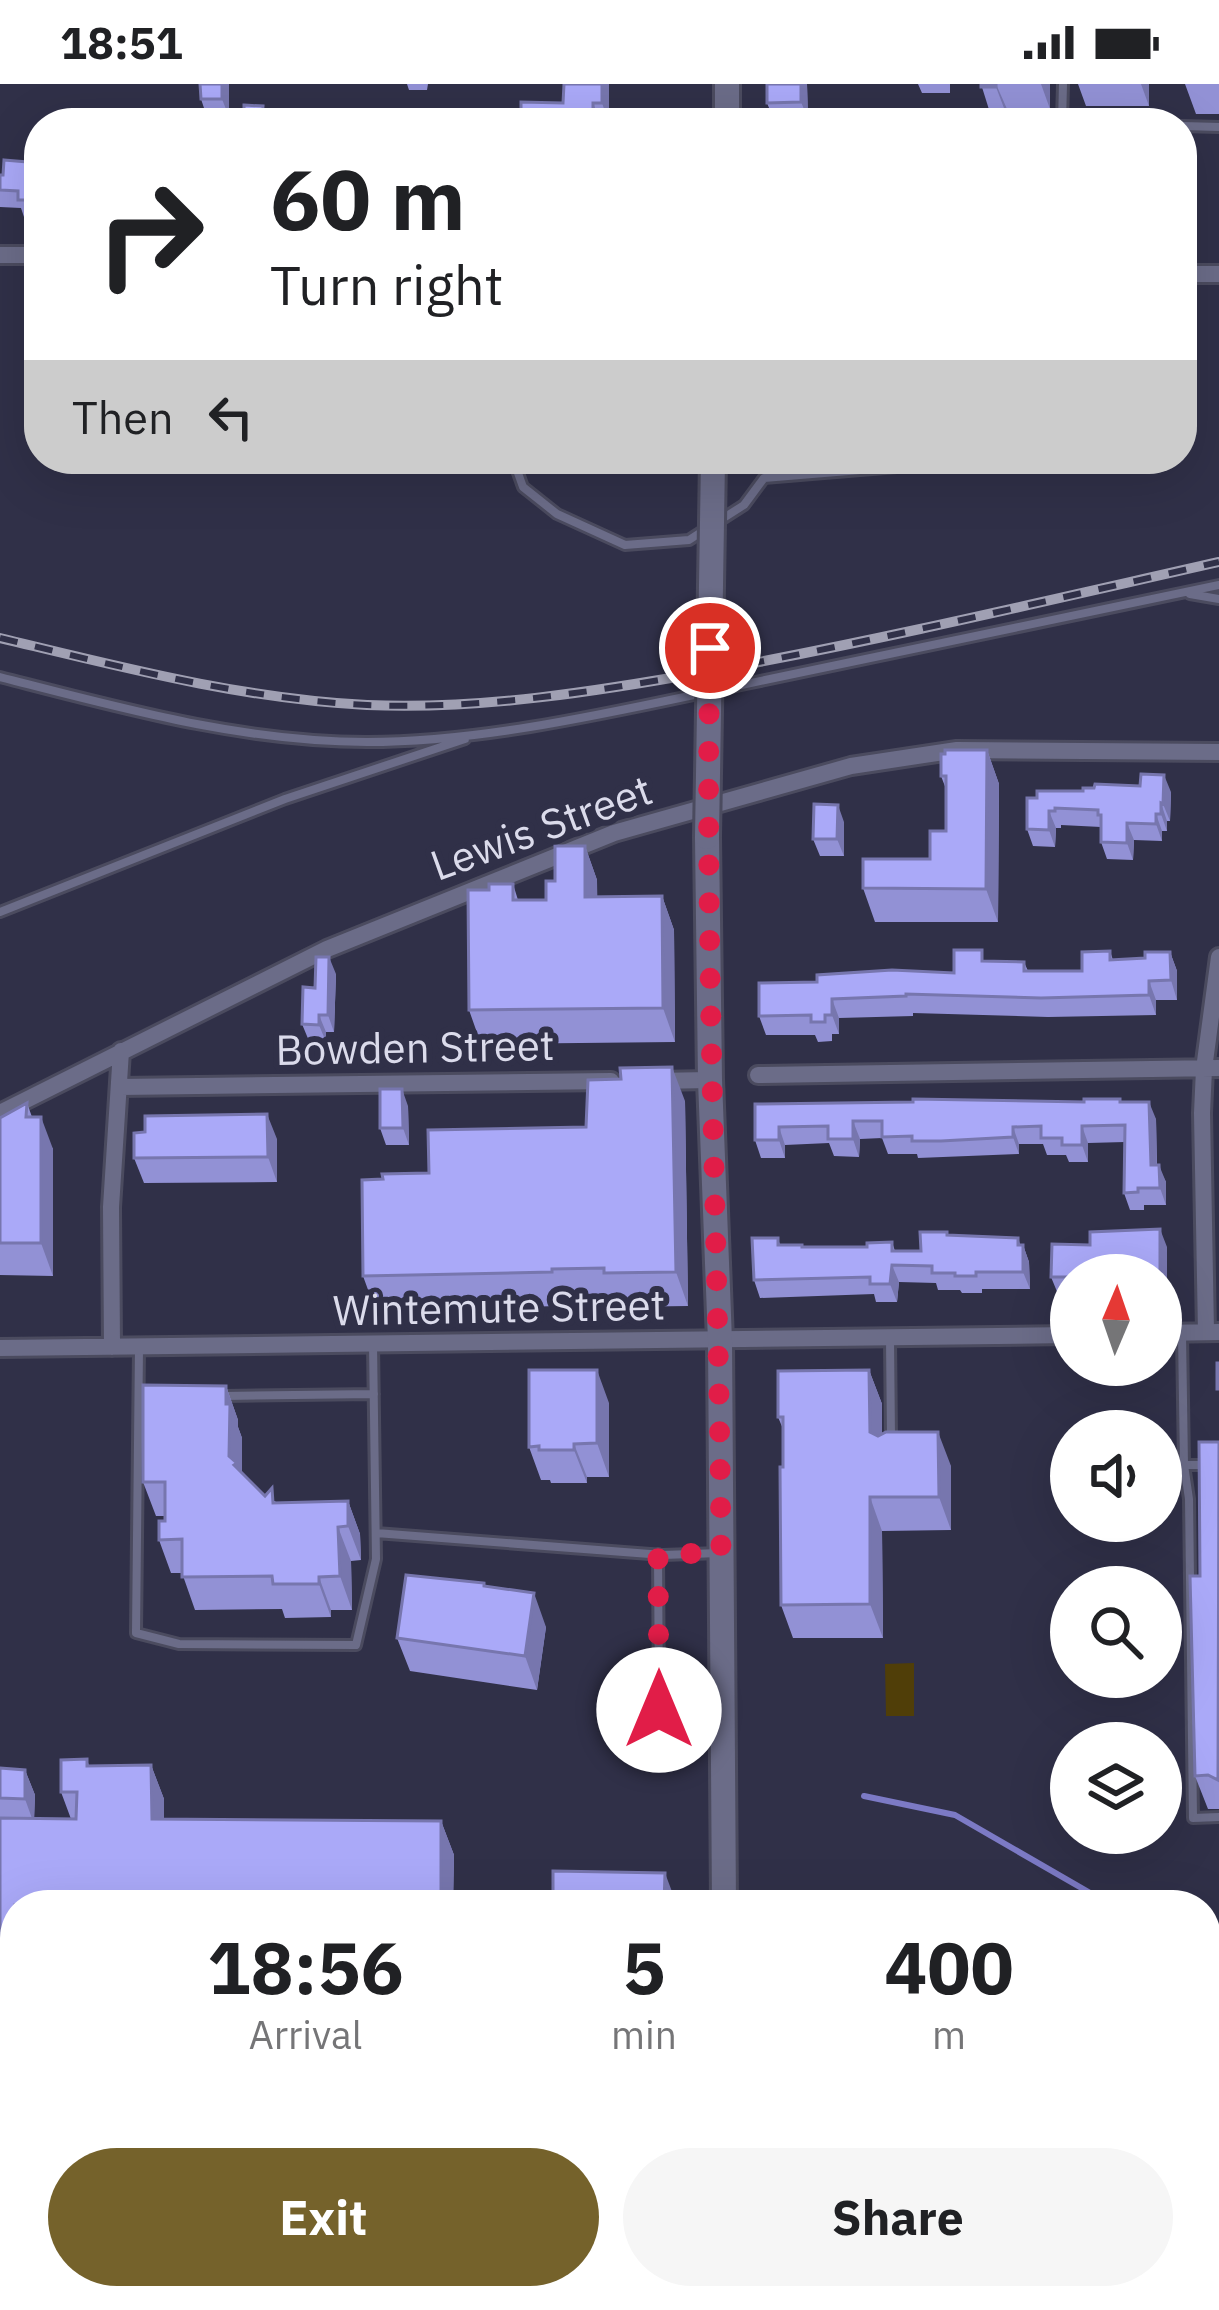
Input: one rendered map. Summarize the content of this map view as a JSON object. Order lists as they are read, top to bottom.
{
  "streets": {
    "street": ["Lewis Street", "Bowden Street", "Wintemute Street"]
  },
  "north": "top",
  "page": {
    "status": "18:51",
    "turn": ["60 m", "Turn right"],
    "then": "Then",
    "eta": [
      "18:56",
      "Arrival",
      "5",
      "min",
      "400",
      "m"
    ],
    "buttons": ["Exit", "Share"]
  }
}
